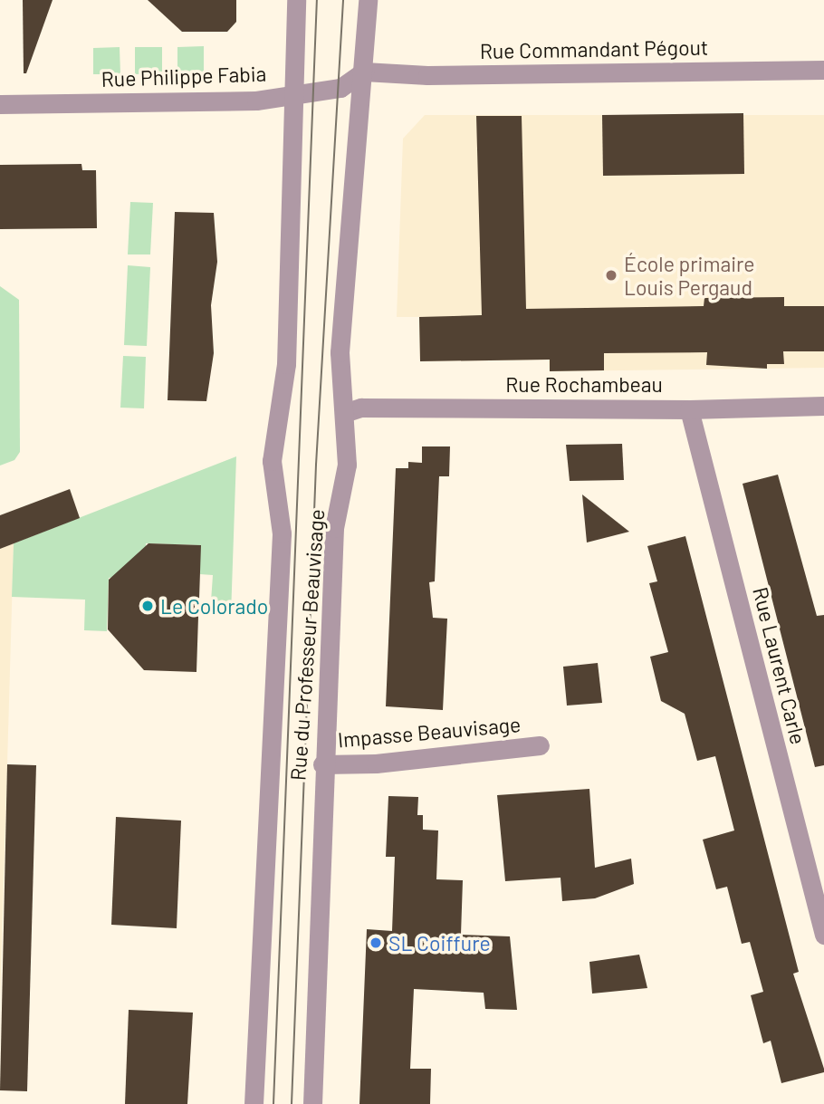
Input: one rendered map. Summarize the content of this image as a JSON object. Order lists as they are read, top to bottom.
{
  "streets": {
    "street": [
      "Rue Commandant Pégout",
      "Rue Philippe Fabia",
      "Rue Rochambeau",
      "Rue du Professeur Beauvisage",
      "Rue Laurent Carle",
      "Impasse Beauvisage"
    ]
  },
  "crossings": [
    ["Rue Commandant Pégout", "Rue Philippe Fabia"],
    ["Rue Commandant Pégout", "Rue du Professeur Beauvisage"],
    ["Rue Philippe Fabia", "Rue du Professeur Beauvisage"],
    ["Rue Rochambeau", "Rue du Professeur Beauvisage"],
    ["Rue Rochambeau", "Rue Laurent Carle"],
    ["Rue du Professeur Beauvisage", "Impasse Beauvisage"]
  ],
  "places": ["École primaire Louis Pergaud", "Le Colorado", "SL Coiffure"]
}
